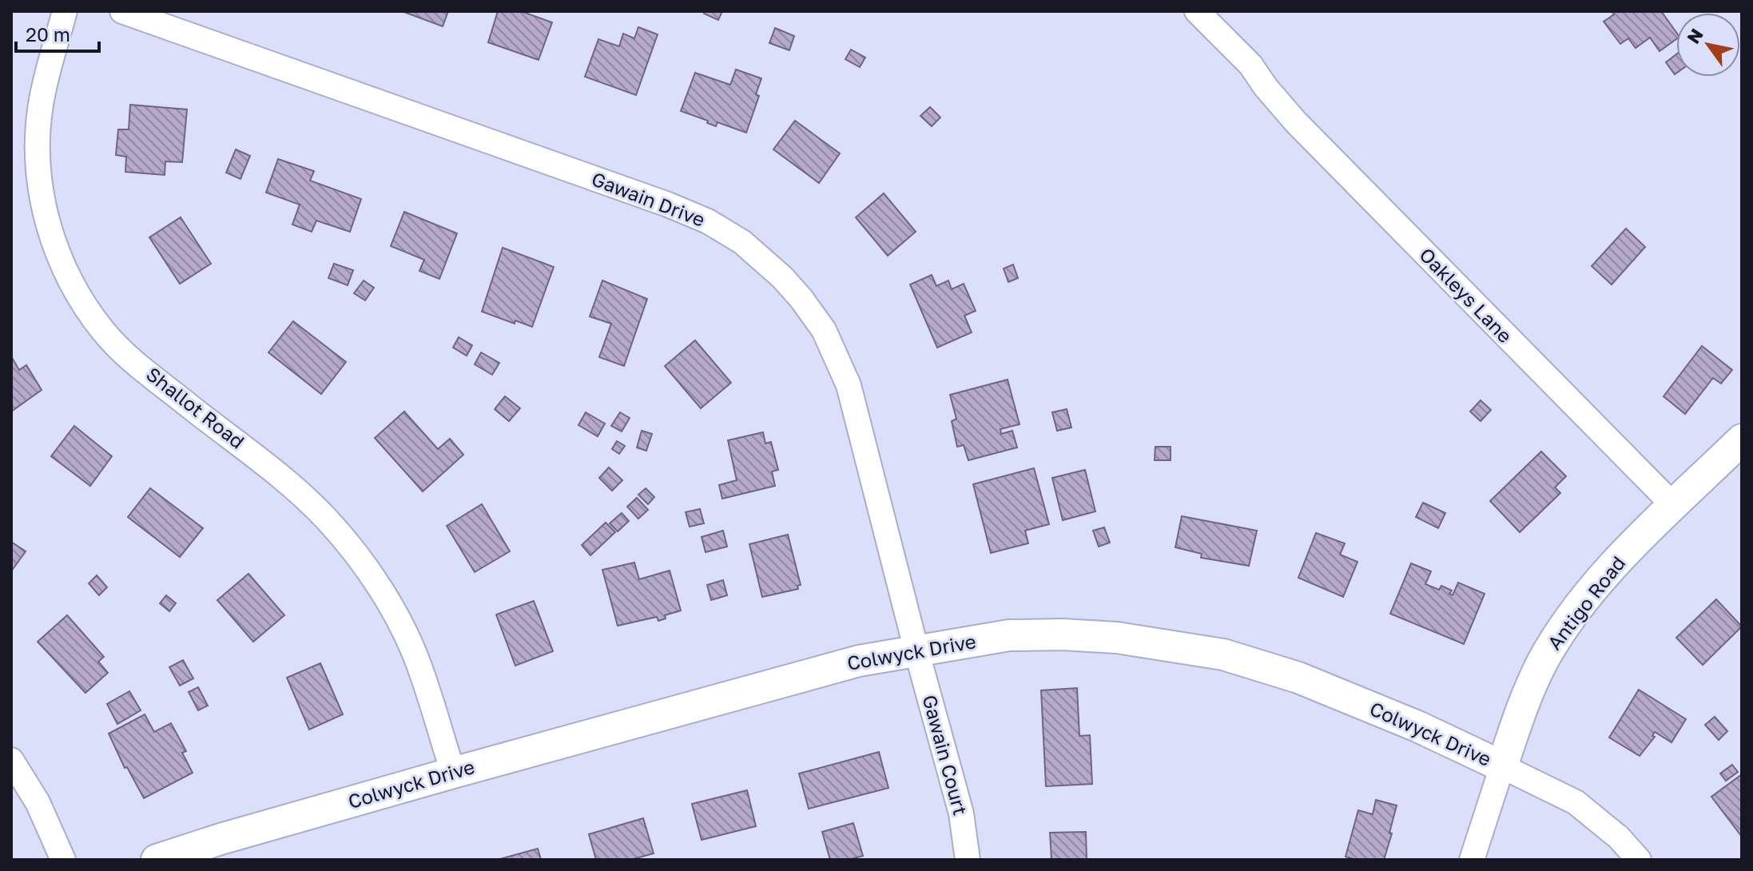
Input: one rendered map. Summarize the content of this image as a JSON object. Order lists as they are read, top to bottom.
{
  "streets": {
    "street": [
      "Gawain Drive",
      "Oakleys Lane",
      "Shallot Road",
      "Antigo Road",
      "Colwyck Drive",
      "Gawain Court"
    ]
  },
  "crossings": [
    ["Gawain Drive", "Colwyck Drive"],
    ["Gawain Drive", "Gawain Court"],
    ["Oakleys Lane", "Antigo Road"],
    ["Shallot Road", "Colwyck Drive"],
    ["Antigo Road", "Colwyck Drive"],
    ["Colwyck Drive", "Gawain Court"]
  ],
  "scale_bar": "20 m",
  "north": "top left"
}
